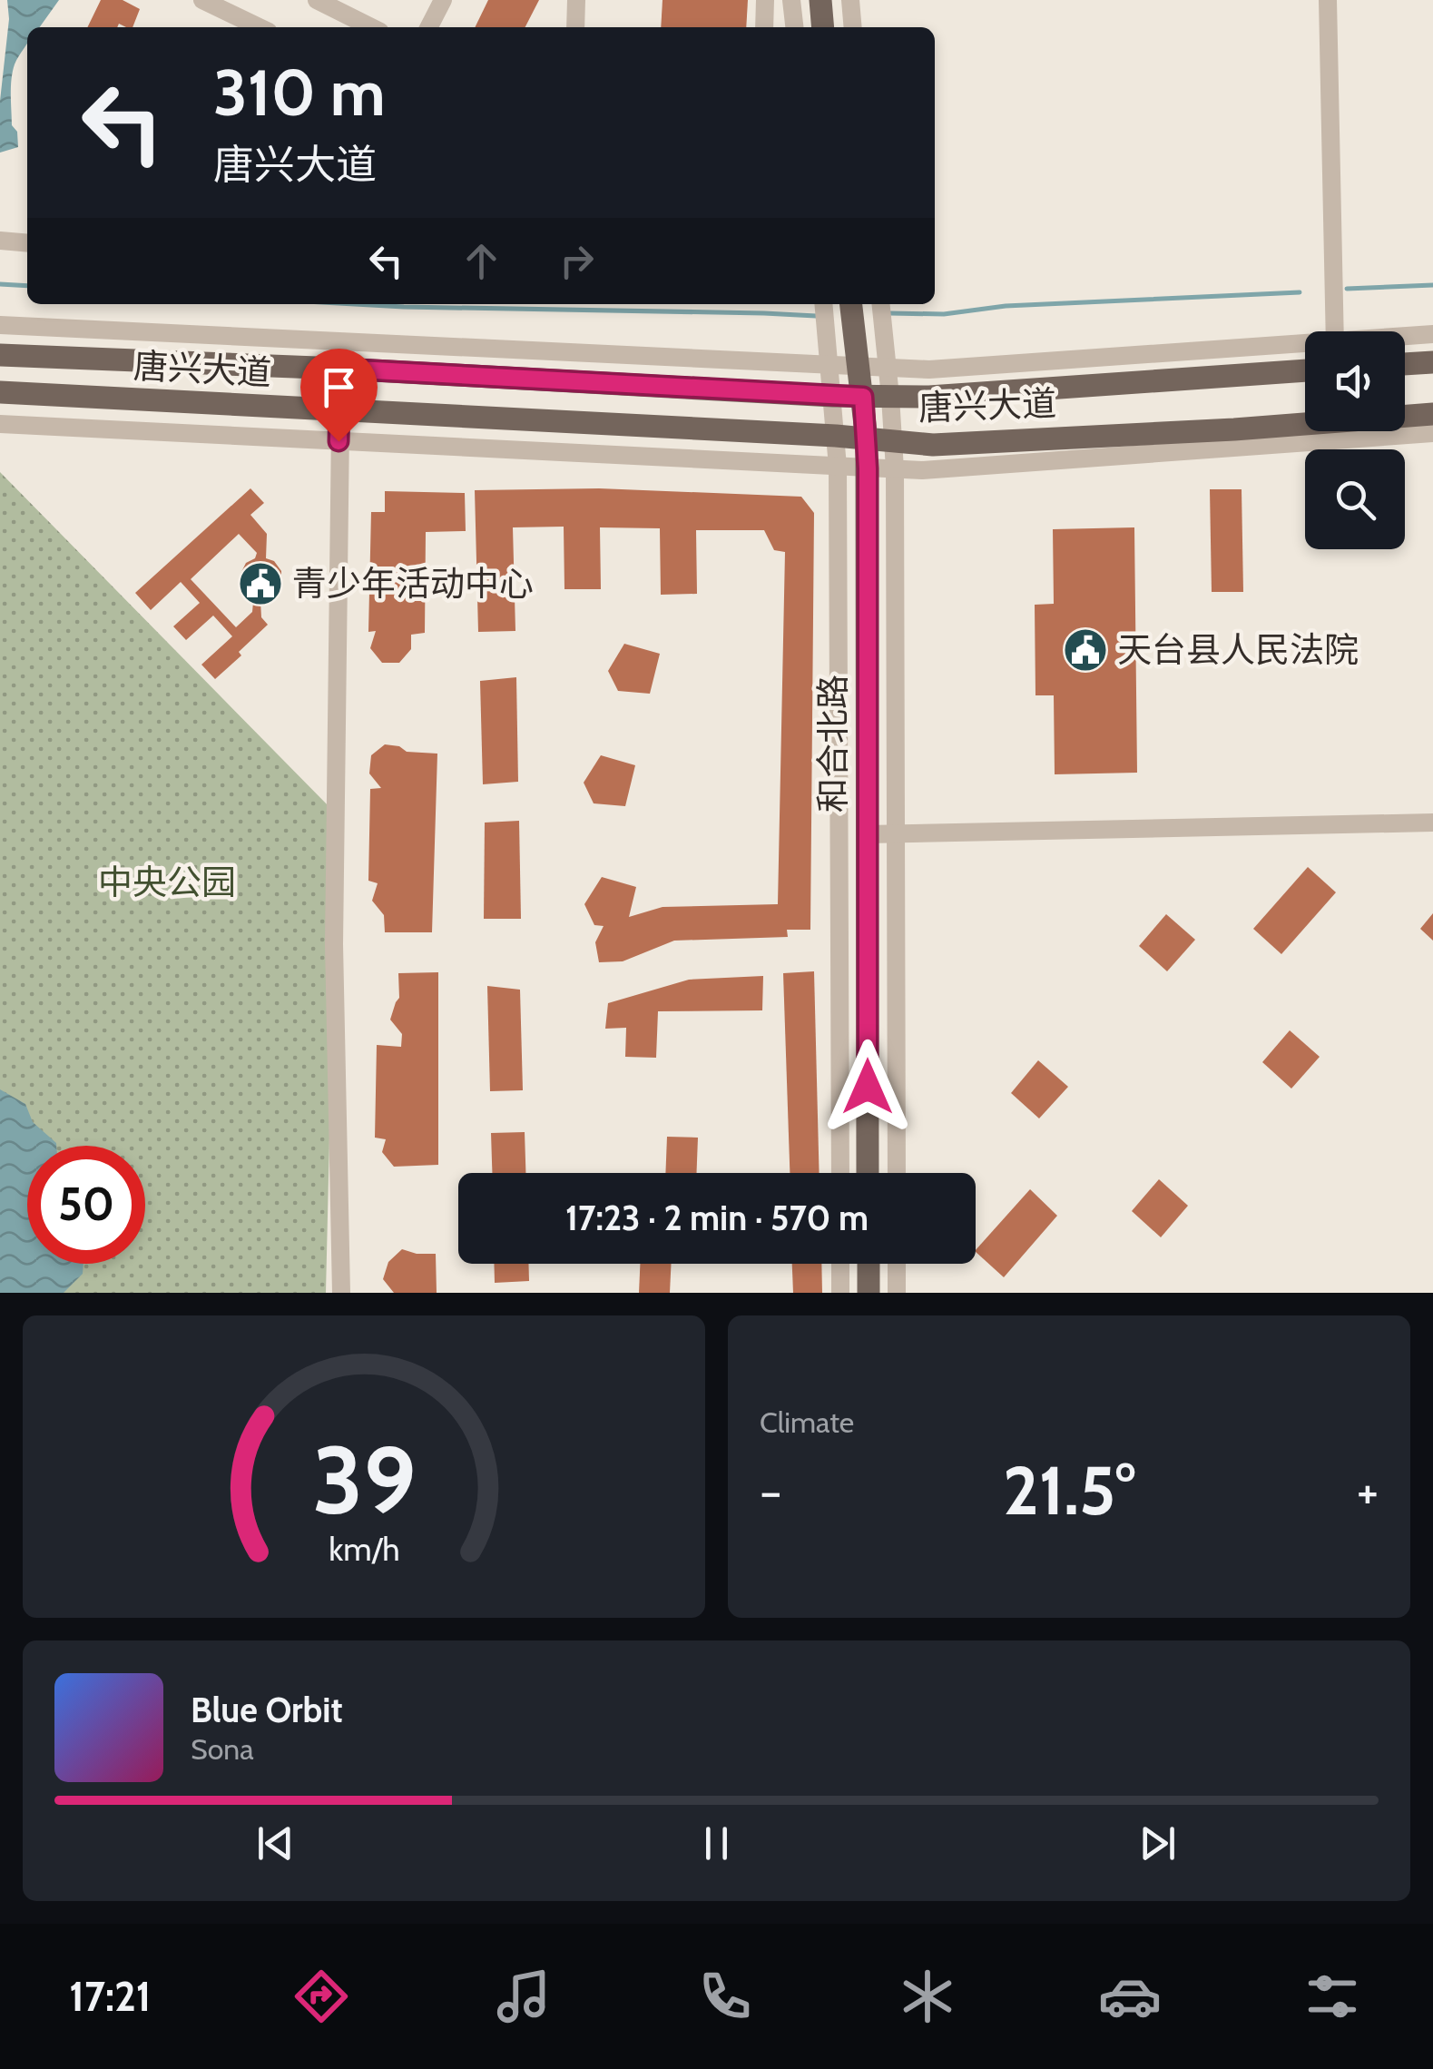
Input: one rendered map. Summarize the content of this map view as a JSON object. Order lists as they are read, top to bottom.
{
  "streets": {
    "main road": ["唐兴大道", "和合北路"]
  },
  "crossings": [
    ["唐兴大道", "和合北路"]
  ],
  "parks": ["中央公园"],
  "places": {
    "public building": ["青少年活动中心", "天台县人民法院"]
  },
  "page": {
    "turn": ["310 m", "唐兴大道"],
    "limit": "50",
    "trip": "17:23 · 2 min · 570 m",
    "tile": "Climate",
    "heat": ["−", "21.5°", "+"],
    "song": ["Blue Orbit", "Sona"],
    "tabs": "17:21",
    "gauge": ["39", "km/h"]
  }
}
